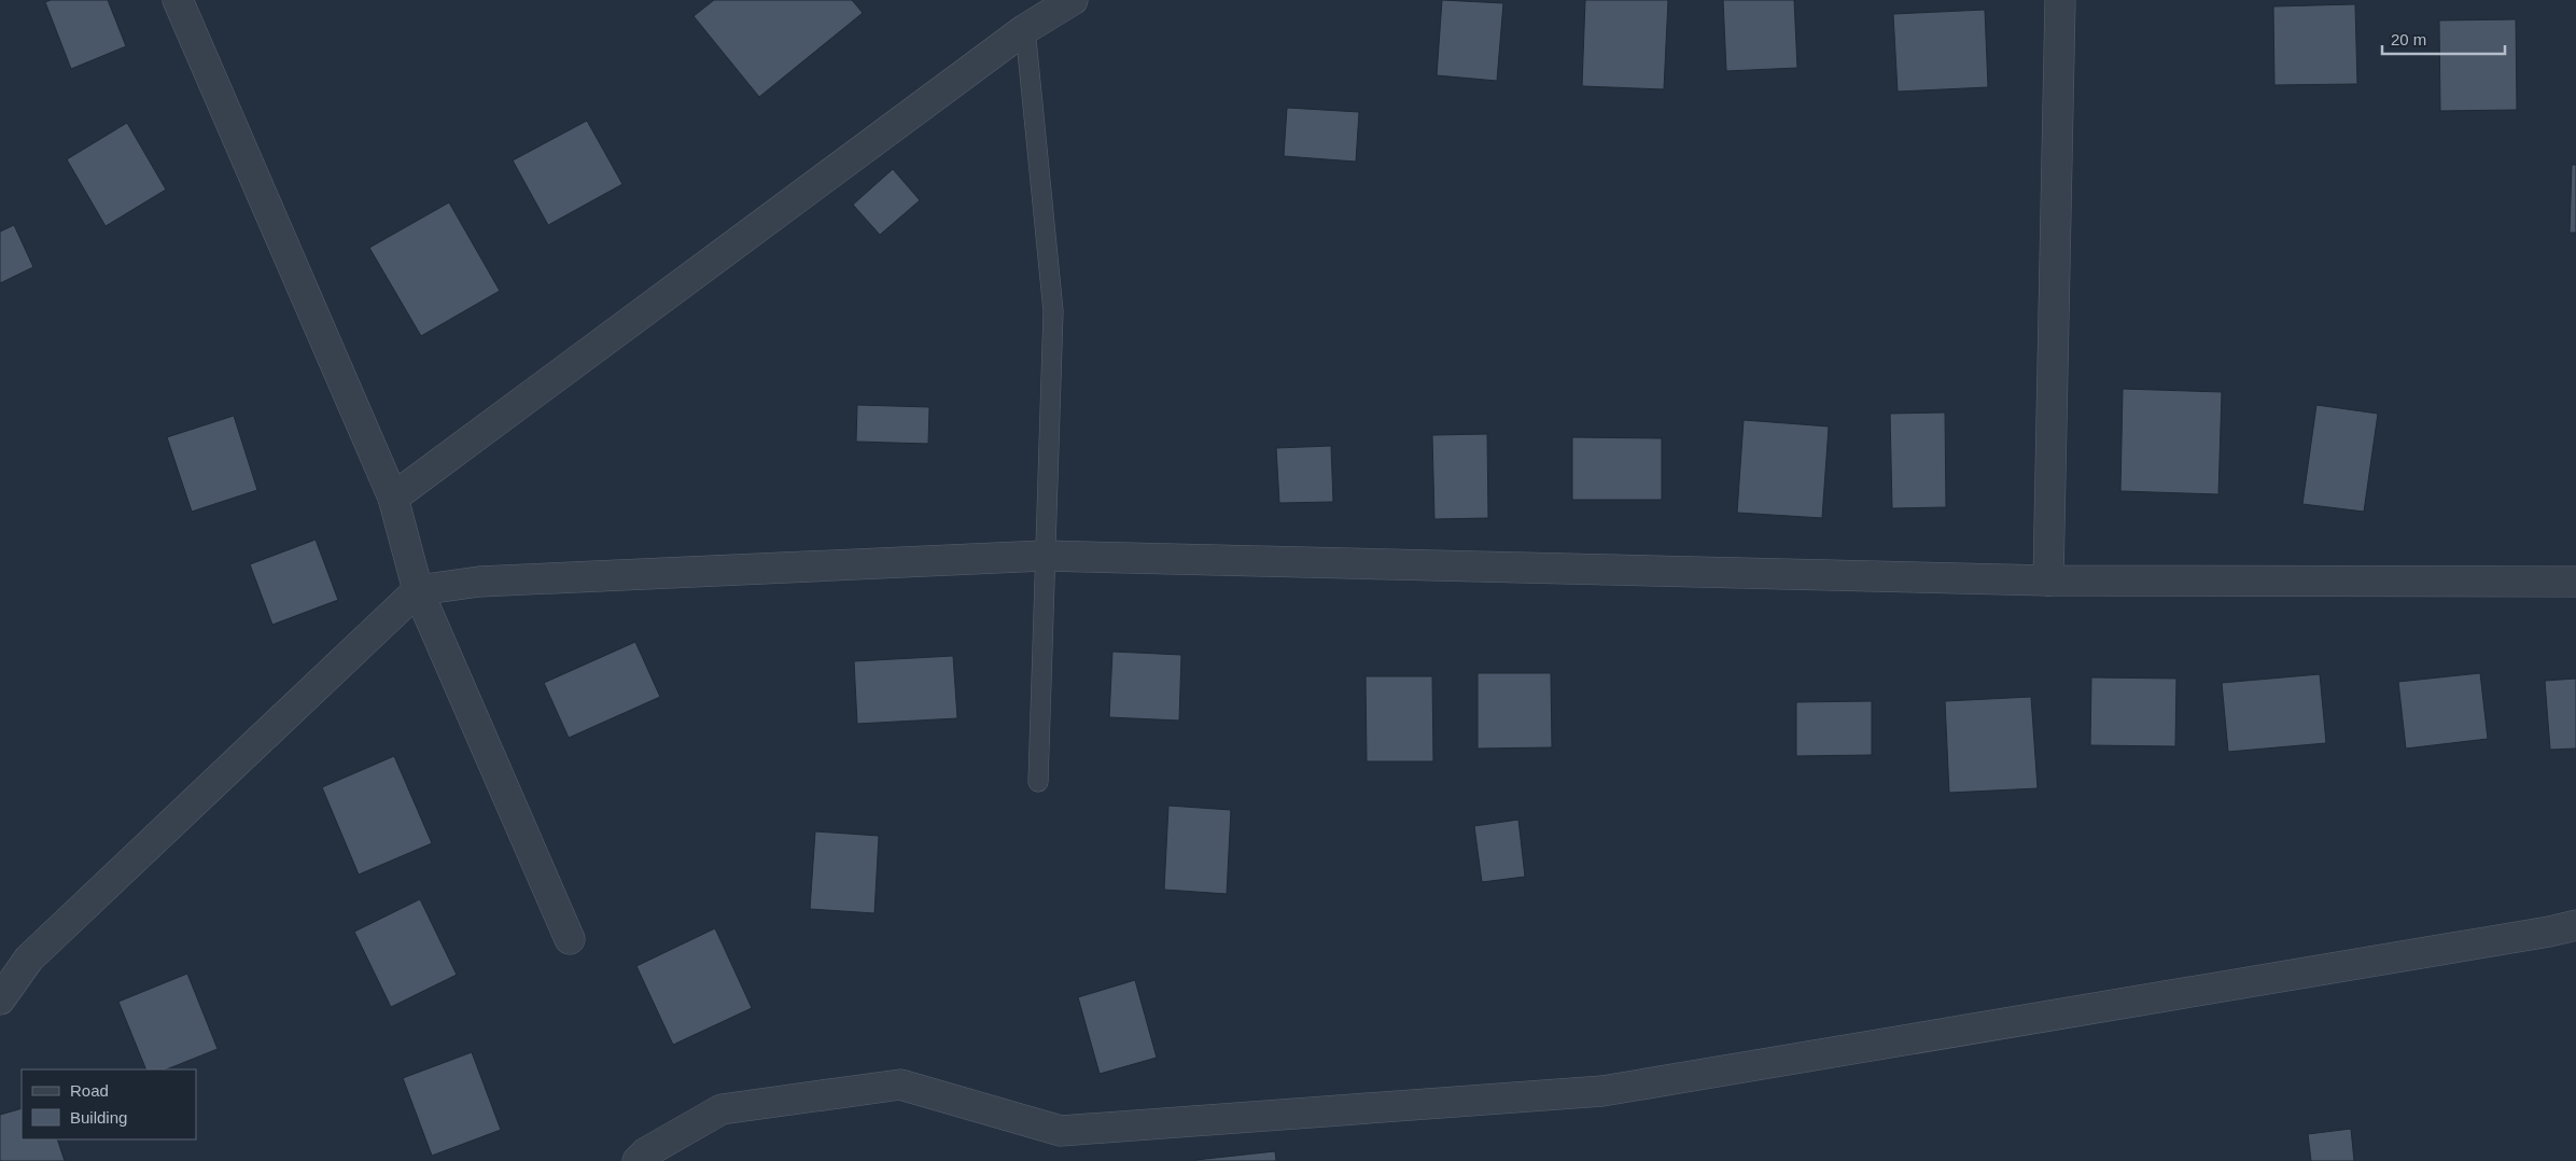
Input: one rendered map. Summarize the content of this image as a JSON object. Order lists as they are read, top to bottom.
{
  "legend": ["Road", "Building"],
  "scale_bar": "20 m"
}
